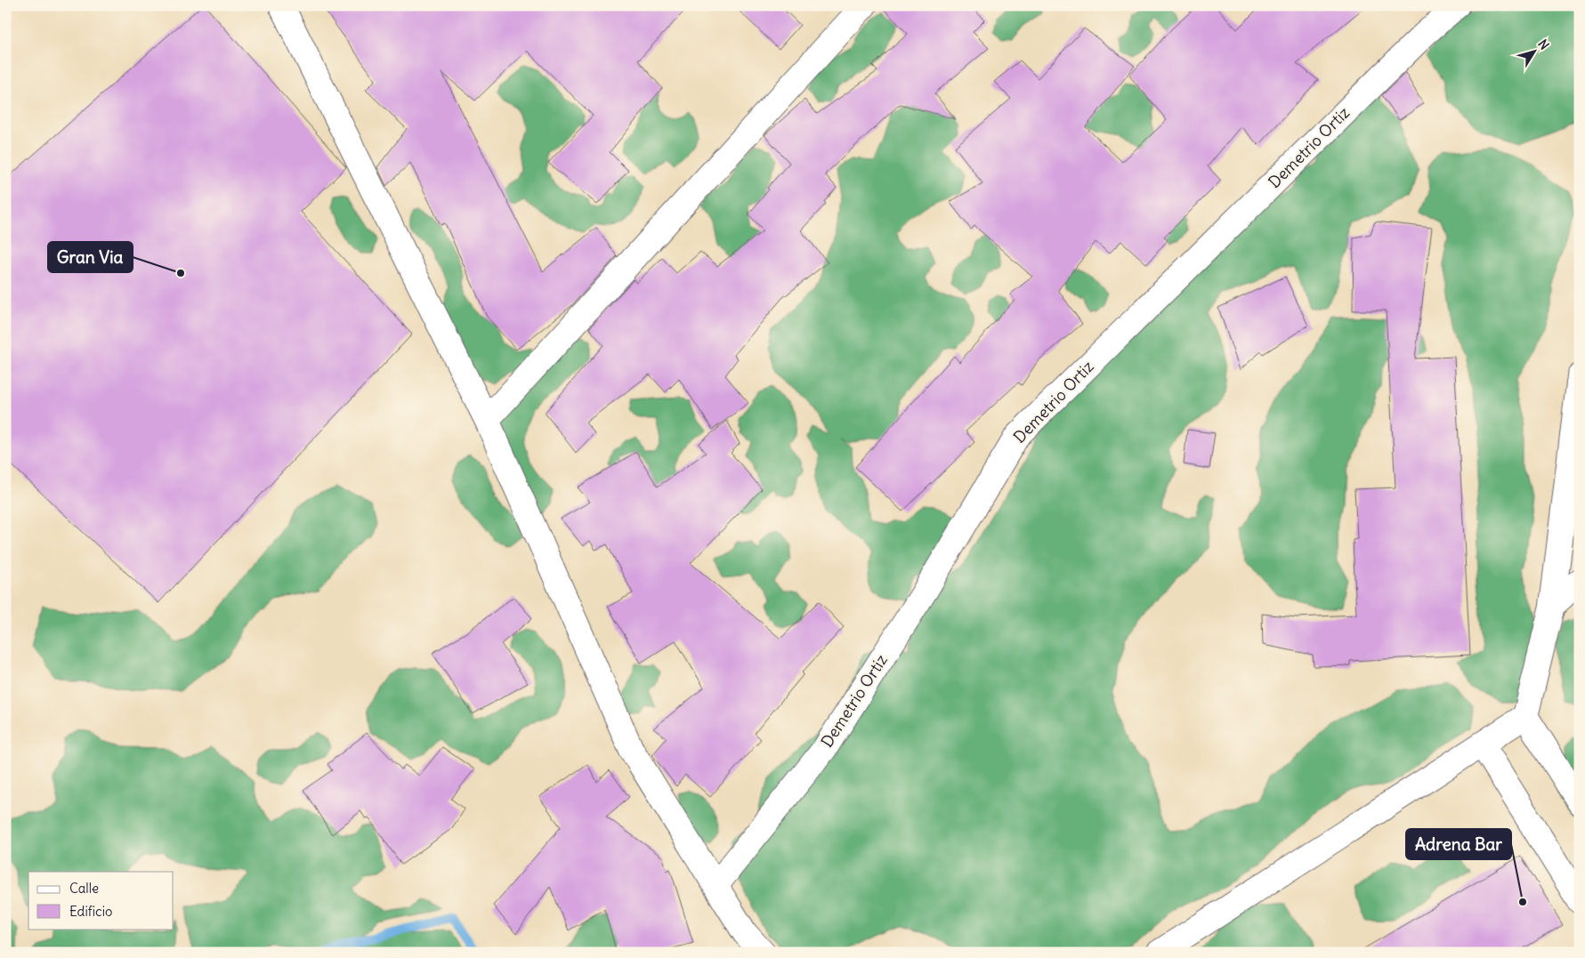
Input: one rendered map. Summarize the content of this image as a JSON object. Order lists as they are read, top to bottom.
{
  "streets": {
    "street": ["Demetrio Ortiz"]
  },
  "places": ["Gran Via", "Adrena Bar"],
  "legend": ["Calle", "Edificio"],
  "north": "top right"
}
